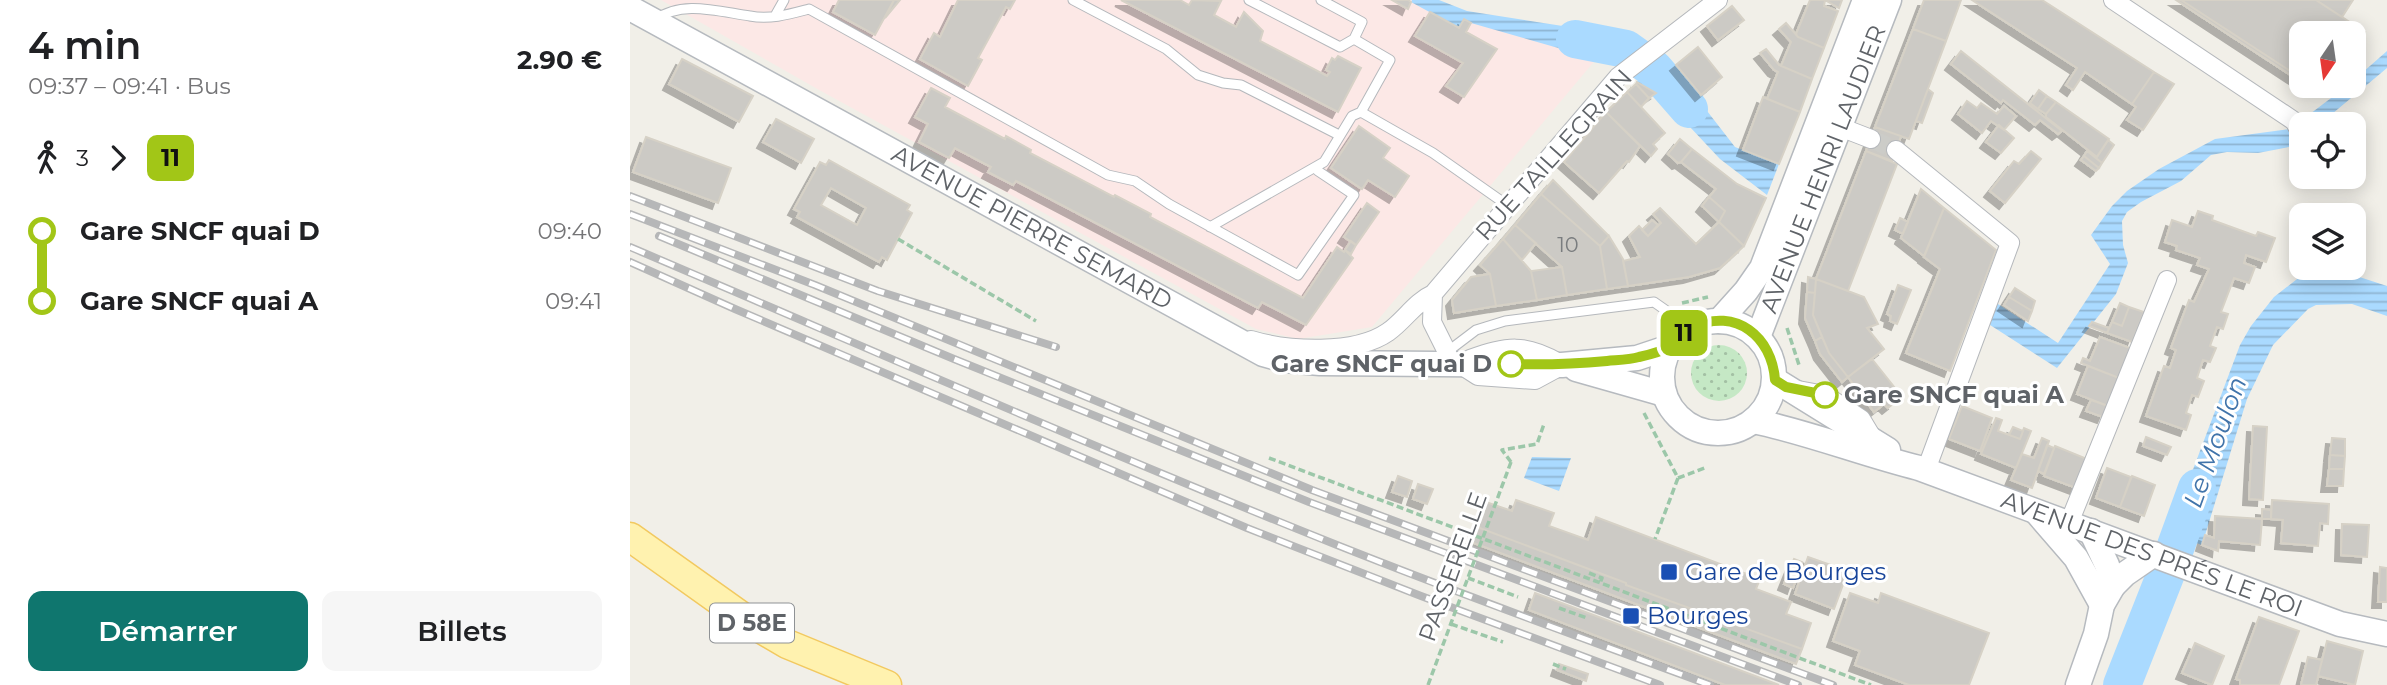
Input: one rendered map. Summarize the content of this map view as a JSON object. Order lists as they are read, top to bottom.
{
  "streets": {
    "main road": [
      "AVENUE HENRI LAUDIER",
      "AVENUE PIERRE SEMARD",
      "AVENUE DES PRÉS LE ROI",
      "D 58E"
    ],
    "street": ["RUE TAILLEGRAIN"],
    "path": ["PASSERELLE"]
  },
  "crossings": [
    ["RUE TAILLEGRAIN", "AVENUE PIERRE SEMARD"],
    ["AVENUE HENRI LAUDIER", "AVENUE PIERRE SEMARD"],
    ["AVENUE HENRI LAUDIER", "AVENUE DES PRÉS LE ROI"],
    ["AVENUE PIERRE SEMARD", "AVENUE DES PRÉS LE ROI"]
  ],
  "water": ["Le Moulon"],
  "places": {
    "other": ["Gare SNCF quai D", "Gare SNCF quai A"],
    "transit": ["Gare de Bourges", "Bourges"]
  },
  "lines": ["bus line 11"],
  "house_numbers": ["10"],
  "north": "bottom",
  "page": {
    "heading": ["4 min", "09:37 – 09:41 · Bus", "2.90 €"],
    "on_map": "11",
    "legs": ["3", "11"],
    "list": [
      {
        "name": "Gare SNCF quai D",
        "value": "09:40"
      },
      {
        "name": "Gare SNCF quai A",
        "value": "09:41"
      }
    ],
    "buttons": ["Démarrer", "Billets"]
  }
}
